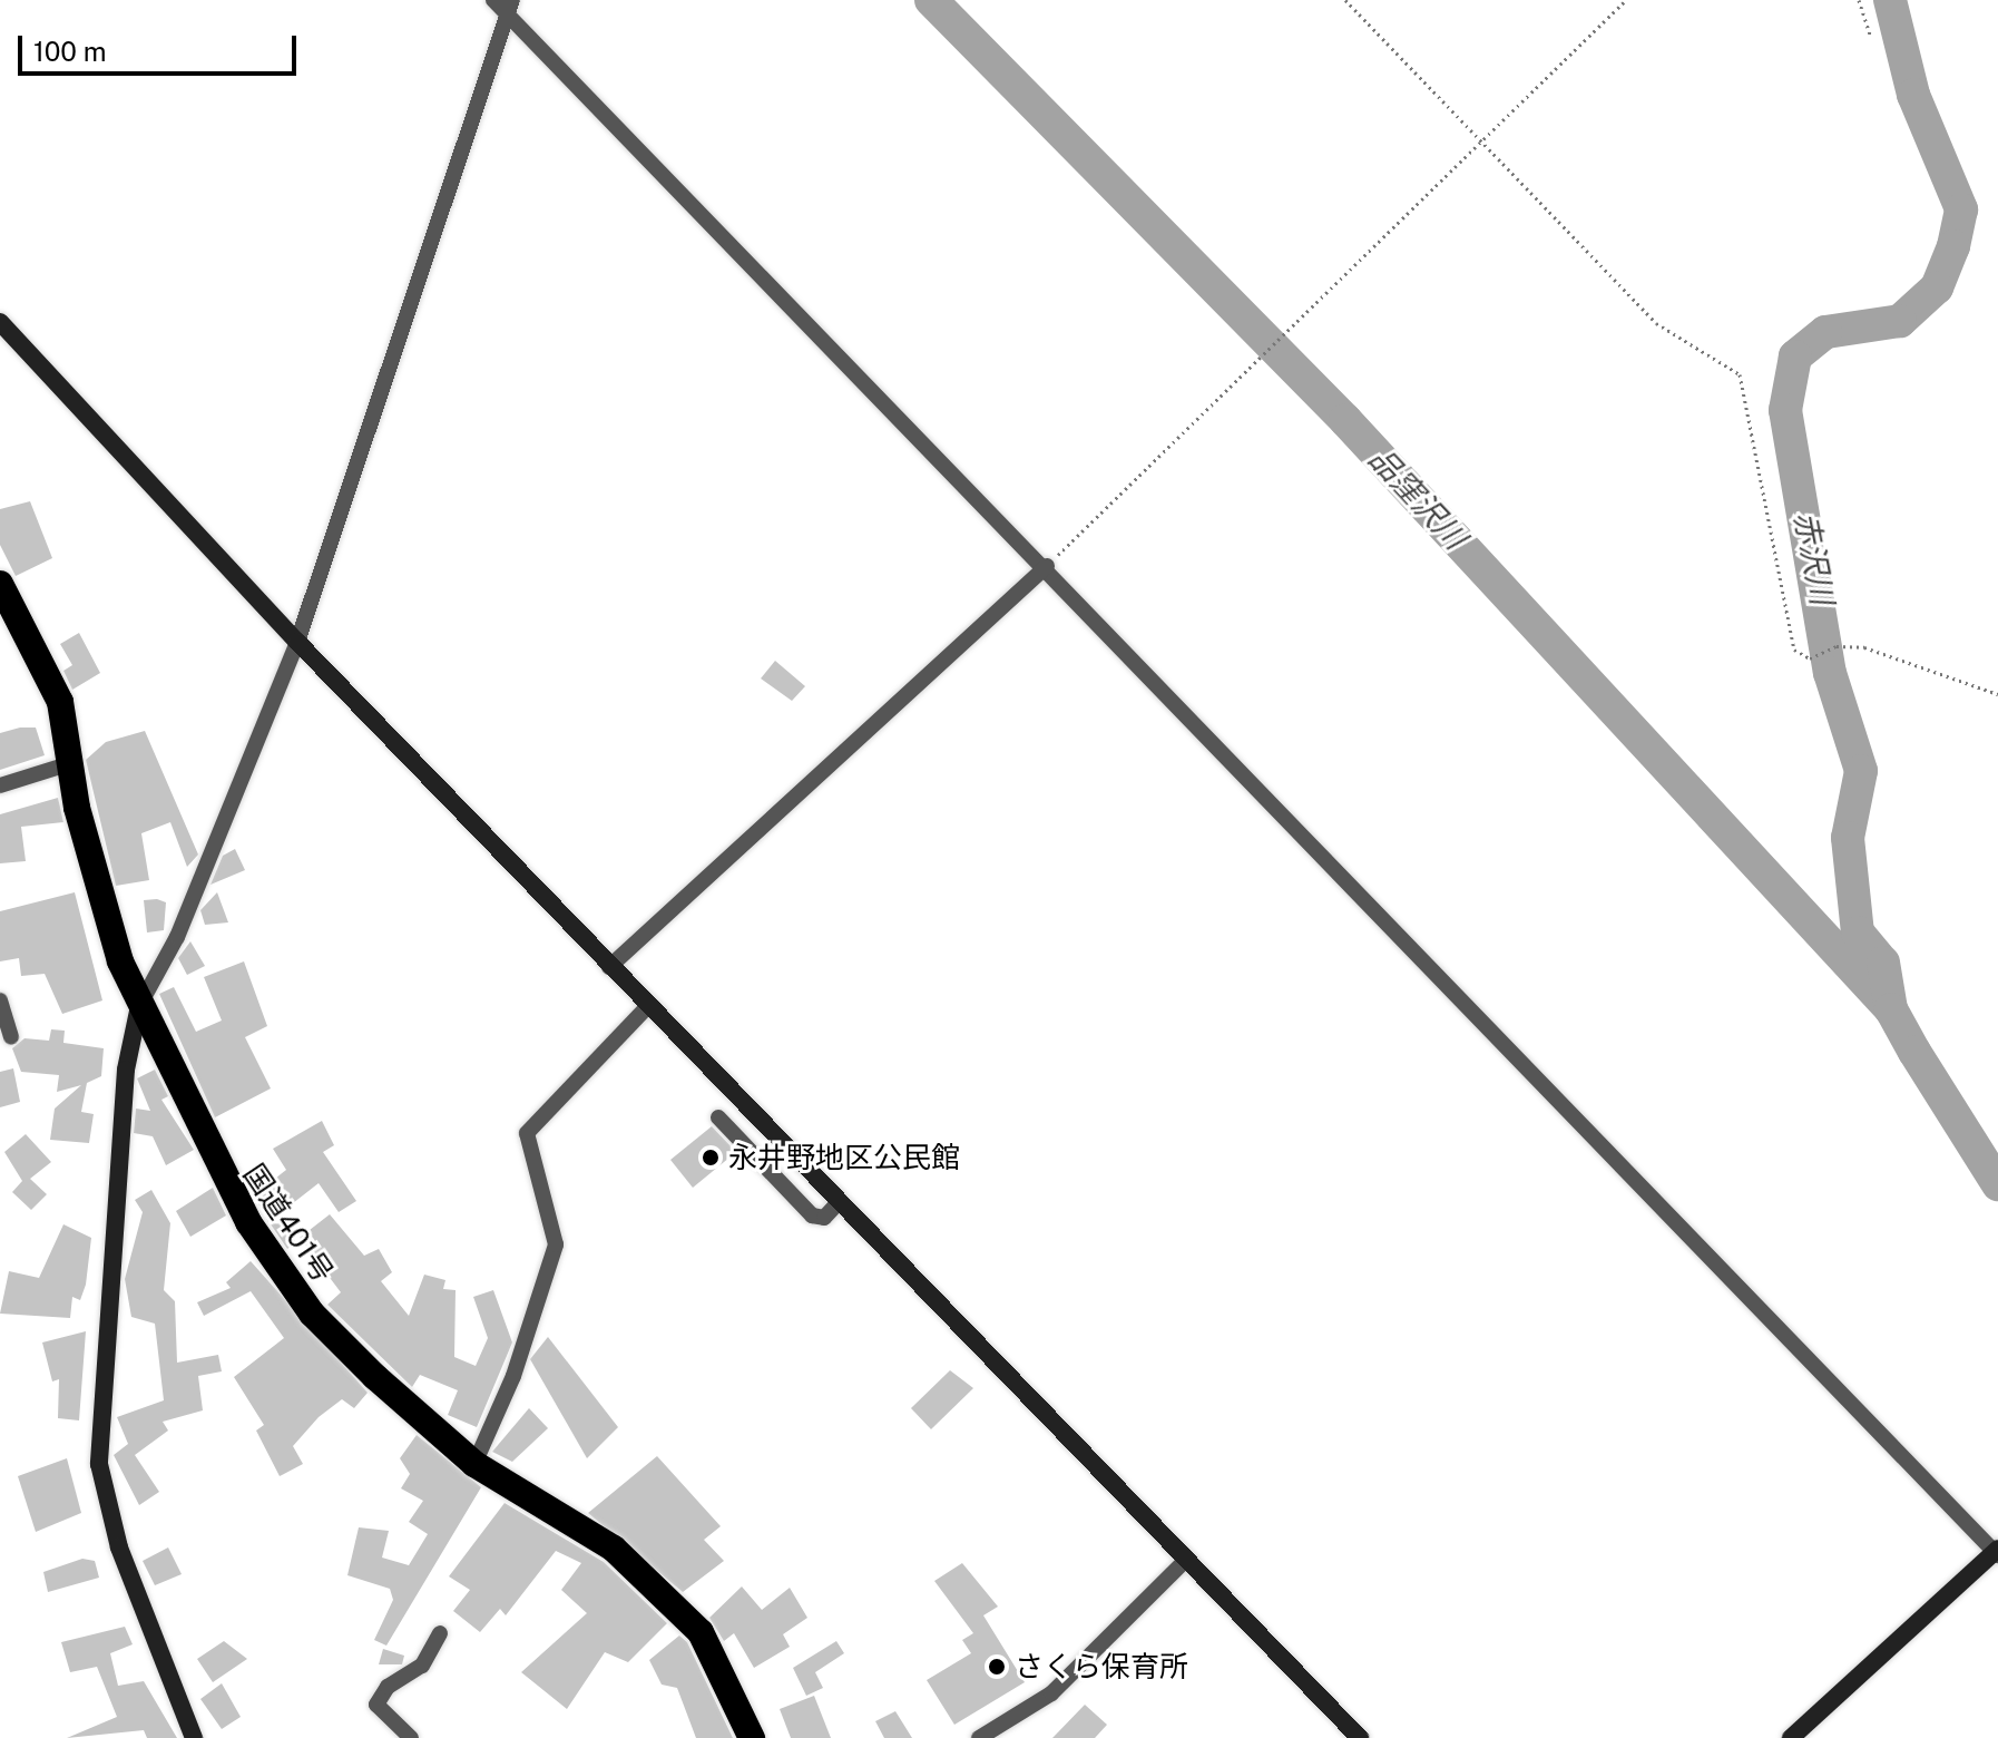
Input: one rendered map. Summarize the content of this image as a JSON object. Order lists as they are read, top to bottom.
{
  "streets": {
    "highway": ["国道401号"]
  },
  "water": ["品窪沢川", "赤沢川"],
  "places": ["永井野地区公民館", "さくら保育所"],
  "scale_bar": "100 m"
}
